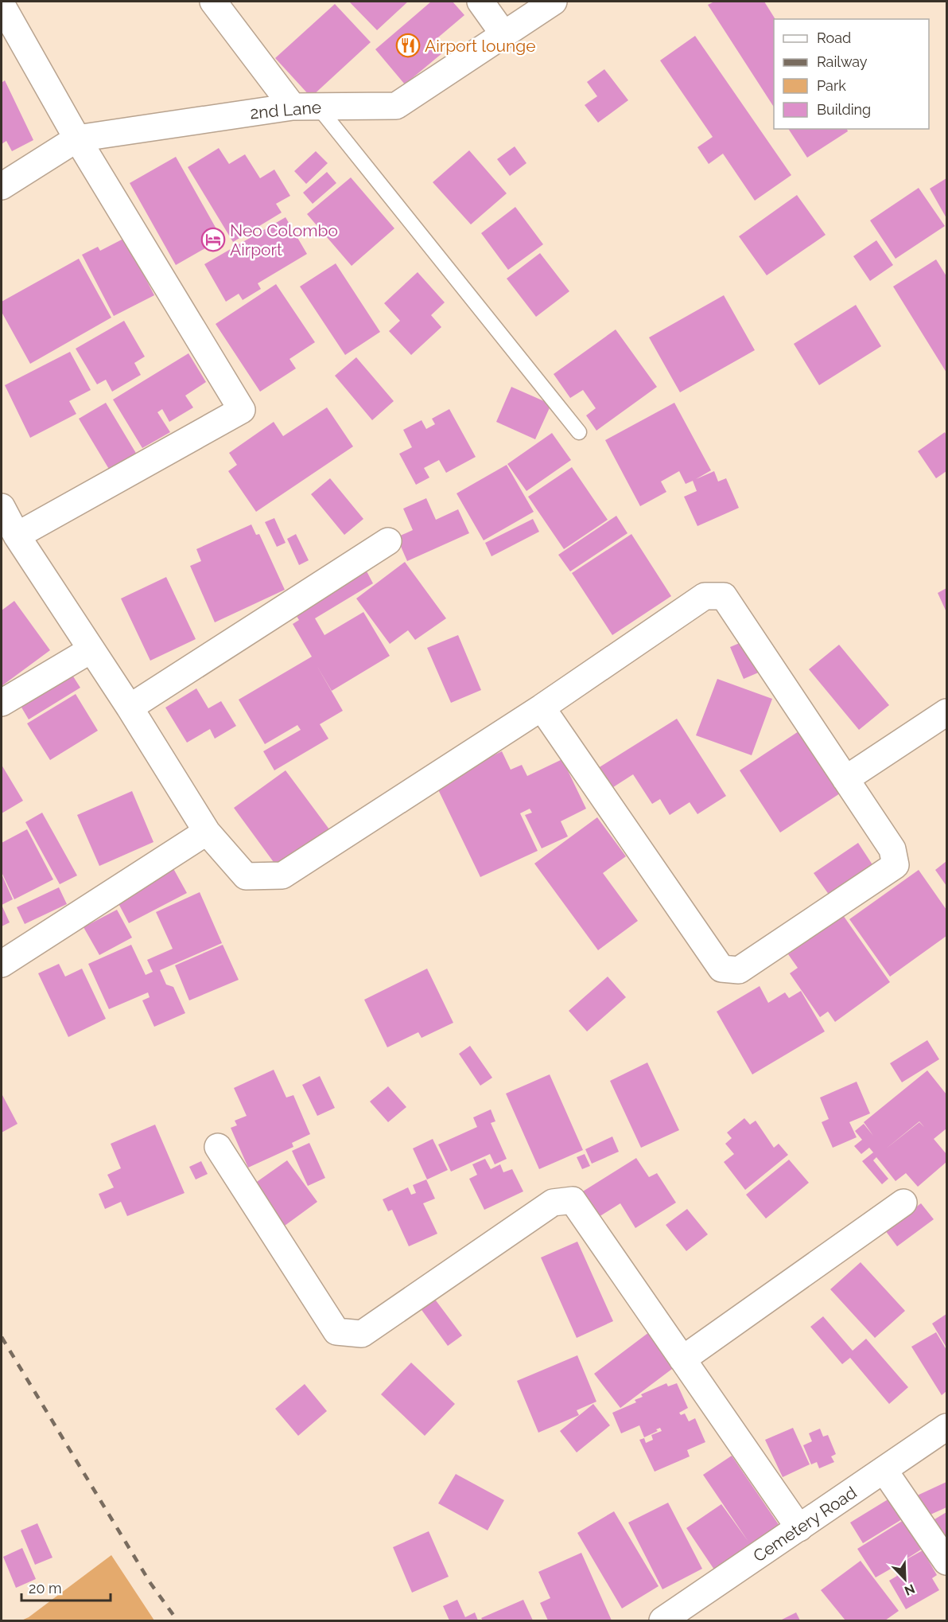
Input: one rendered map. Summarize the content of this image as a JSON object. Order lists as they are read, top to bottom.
{
  "streets": {
    "street": ["2nd Lane", "Cemetery Road"]
  },
  "places": {
    "restaurant": ["Airport lounge"],
    "hotel": ["Neo Colombo Airport"]
  },
  "legend": [
    "Road",
    "Railway",
    "Park",
    "Building"
  ],
  "scale_bar": "20 m",
  "north": "bottom right"
}
